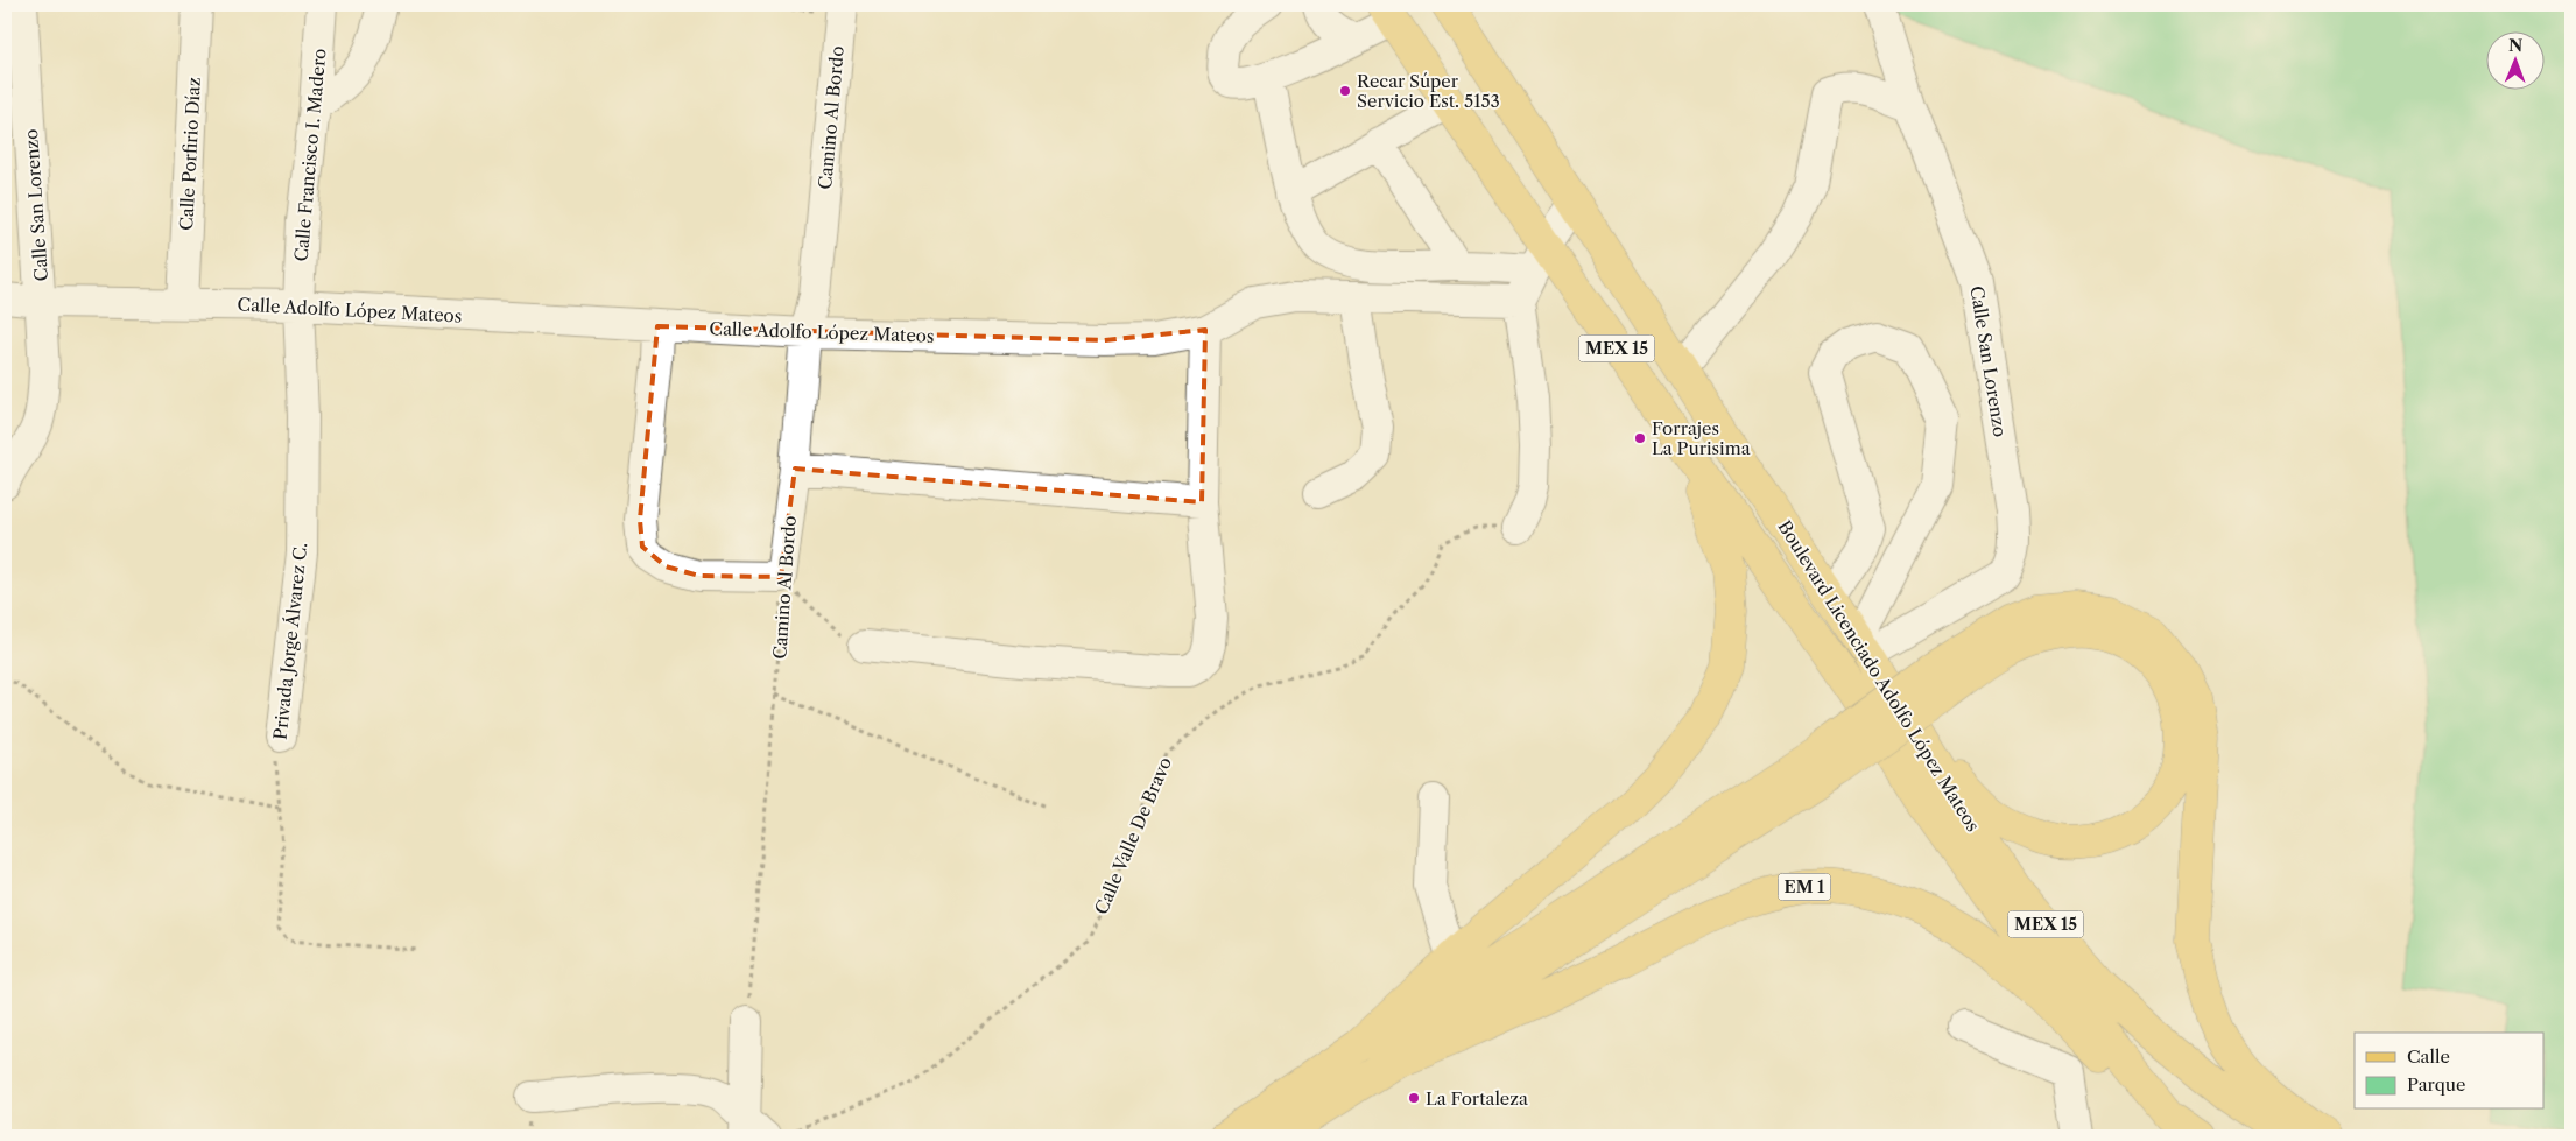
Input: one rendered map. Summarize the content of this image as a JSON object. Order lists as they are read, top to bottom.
{
  "streets": {
    "main road": ["MEX 15", "Boulevard Licenciado Adolfo López Mateos", "EM 1"],
    "street": [
      "Camino Al Bordo",
      "Calle Porfirio Díaz",
      "Calle Francisco I. Madero",
      "Calle San Lorenzo",
      "Calle Adolfo López Mateos",
      "Privada Jorge Álvarez C."
    ],
    "path": ["Calle Valle De Bravo"]
  },
  "crossings": [
    ["Camino Al Bordo", "Calle Adolfo López Mateos"],
    ["Calle Porfirio Díaz", "Calle Adolfo López Mateos"],
    ["Calle Francisco I. Madero", "Calle Adolfo López Mateos"],
    ["Calle Francisco I. Madero", "Privada Jorge Álvarez C."],
    ["Calle San Lorenzo", "Calle Adolfo López Mateos"],
    ["Calle San Lorenzo", "Boulevard Licenciado Adolfo López Mateos"],
    ["Boulevard Licenciado Adolfo López Mateos", "EM 1"]
  ],
  "places": ["Recar Súper Servicio Est. 5153", "Forrajes La Purisima", "La Fortaleza"],
  "legend": ["Calle", "Parque"],
  "north": "top"
}
